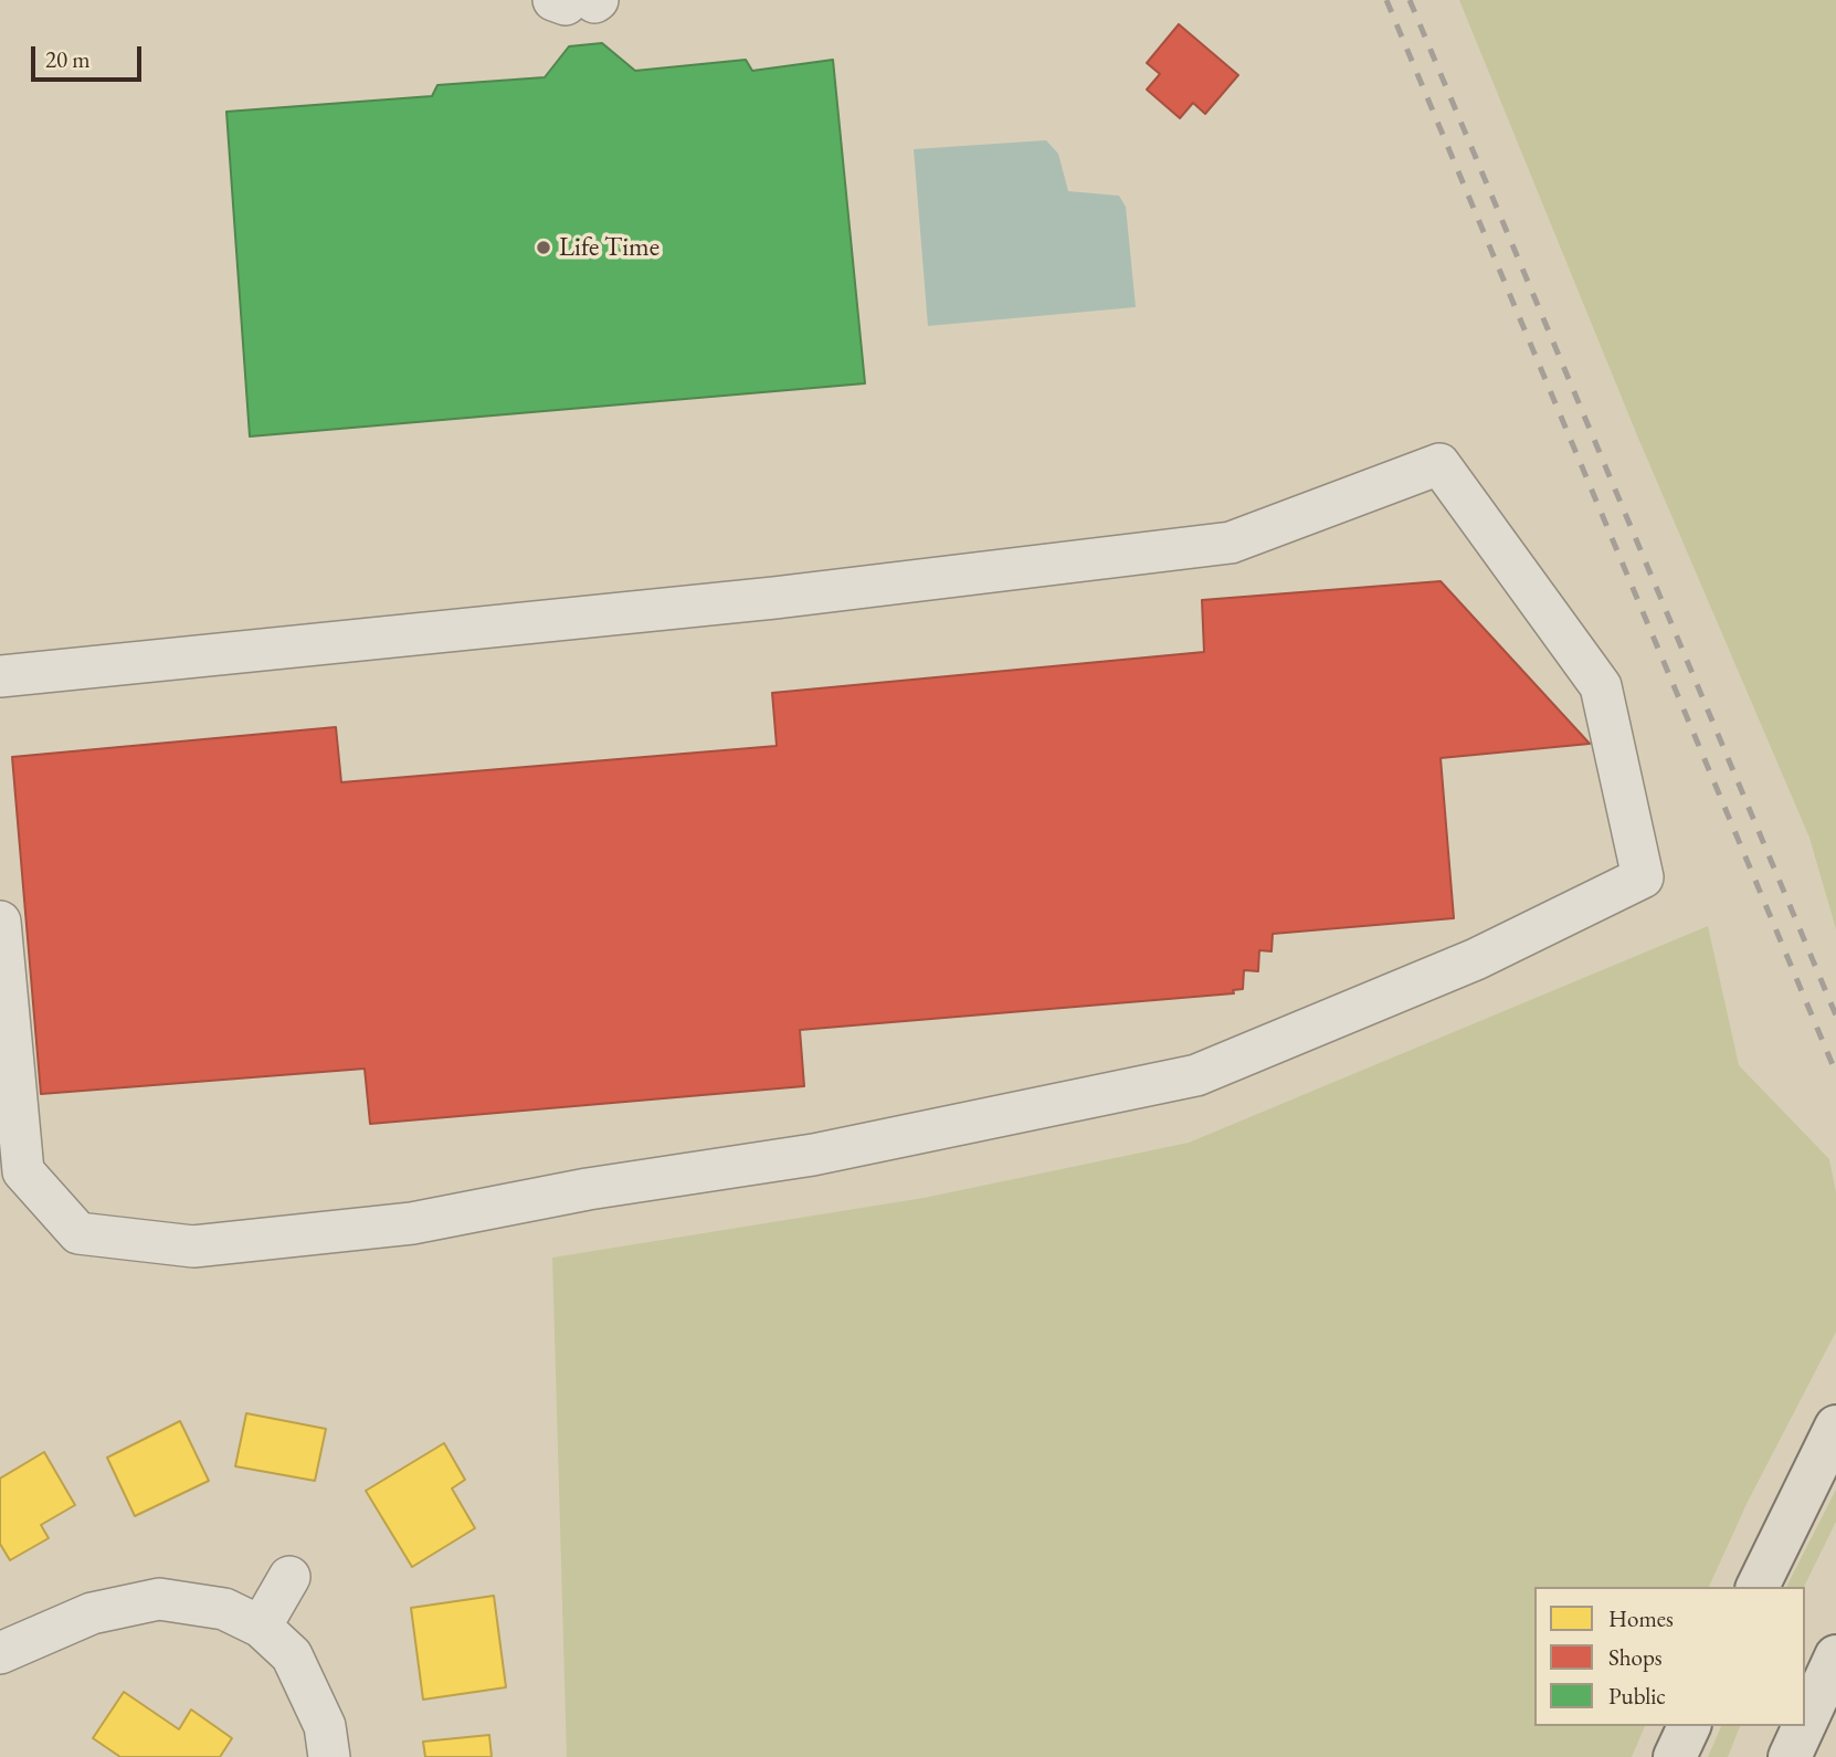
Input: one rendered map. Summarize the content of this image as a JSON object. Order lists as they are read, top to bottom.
{
  "places": ["Life Time"],
  "legend": ["Homes", "Shops", "Public"],
  "scale_bar": "20 m"
}
